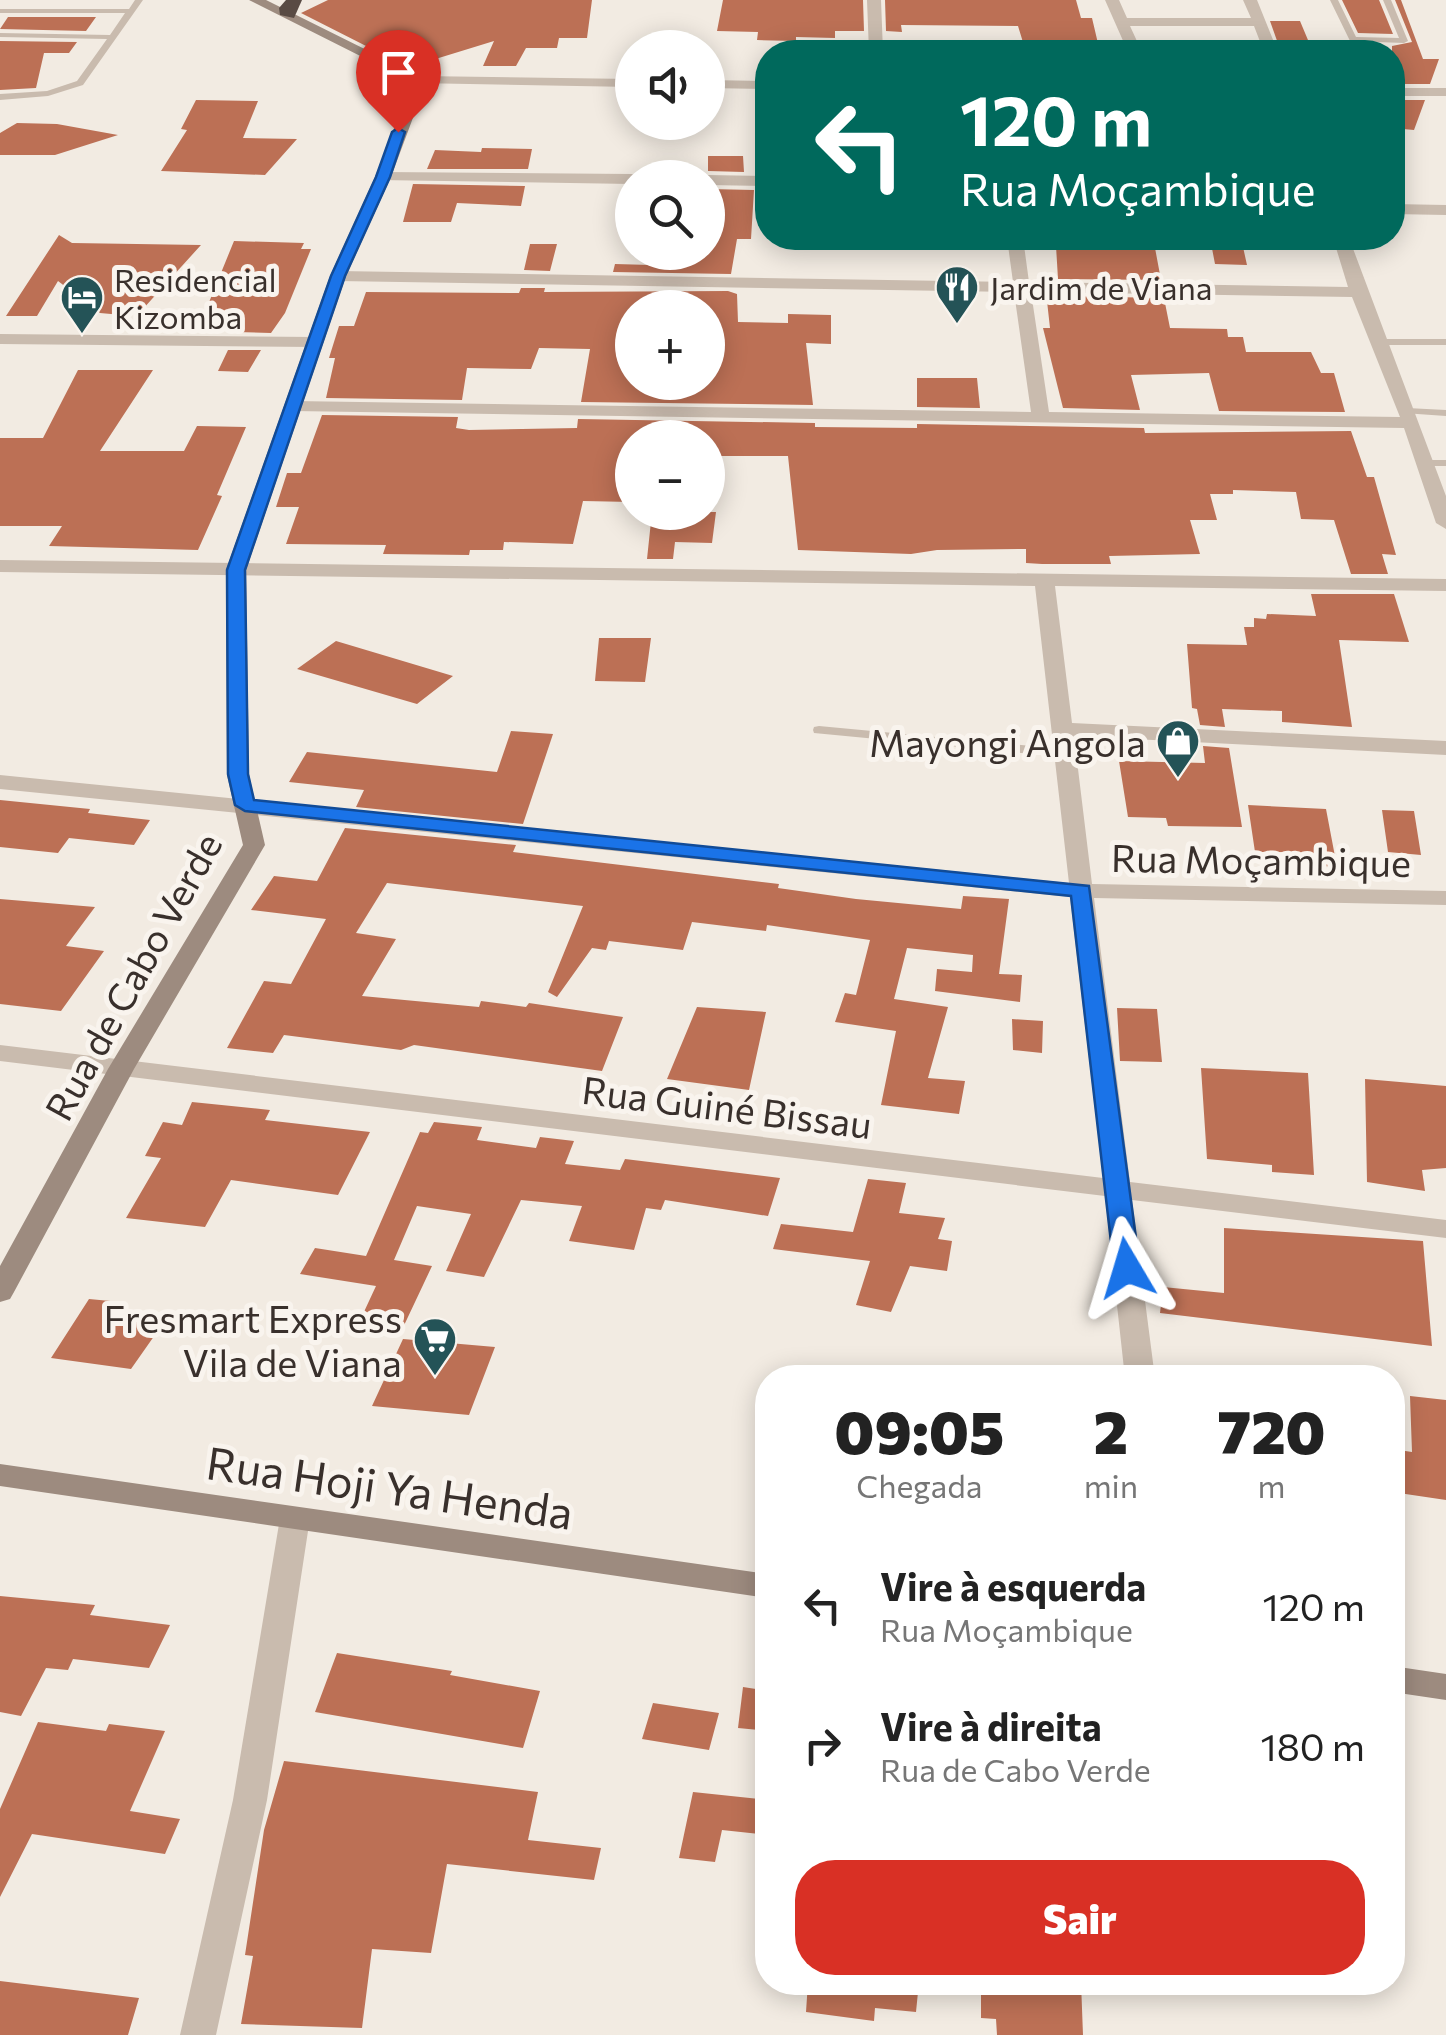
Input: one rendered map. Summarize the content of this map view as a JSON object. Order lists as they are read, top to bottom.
{
  "streets": {
    "main road": ["Rua de Cabo Verde", "Rua Hoji Ya Henda"],
    "street": ["Rua Moçambique", "Rua Guiné Bissau"]
  },
  "crossings": [
    ["Rua Moçambique", "Rua de Cabo Verde"],
    ["Rua de Cabo Verde", "Rua Guiné Bissau"]
  ],
  "places": {
    "restaurant": ["Jardim de Viana"],
    "hotel": ["Residencial Kizomba"],
    "shop": ["Mayongi Angola"],
    "supermarket": ["Fresmart Express Vila de Viana"]
  },
  "page": {
    "map_buttons": ["+", "−"],
    "turn": ["120 m", "Rua Moçambique"],
    "eta": [
      "09:05",
      "Chegada",
      "2",
      "min",
      "720",
      "m"
    ],
    "list": [
      {
        "name": "Vire à esquerda",
        "note": "Rua Moçambique",
        "value": "120 m"
      },
      {
        "name": "Vire à direita",
        "note": "Rua de Cabo Verde",
        "value": "180 m"
      }
    ],
    "buttons": "Sair"
  }
}
